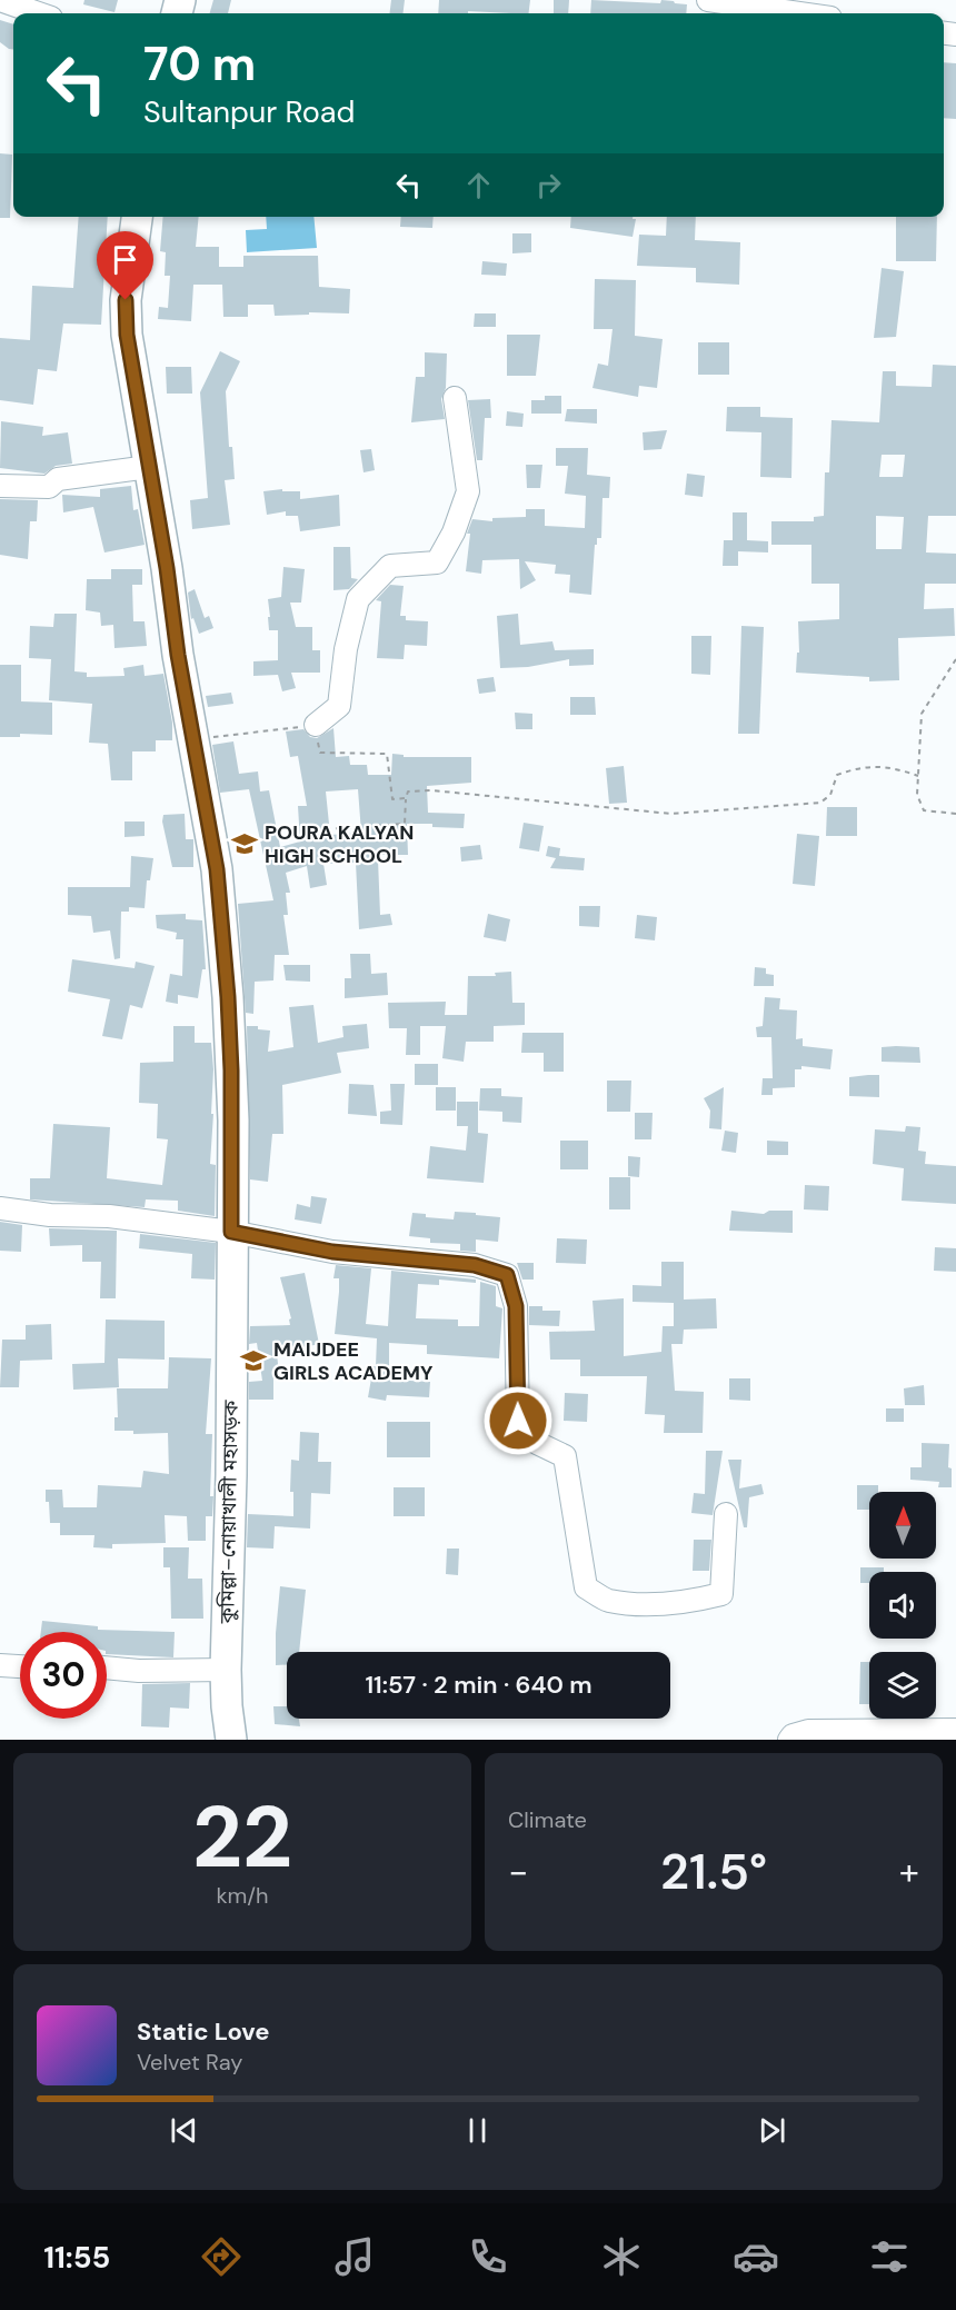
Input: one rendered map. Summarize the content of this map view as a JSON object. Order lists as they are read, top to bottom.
{
  "streets": {
    "highway": ["কুমিল্লা–নোয়াখালী মহাসড়ক"]
  },
  "places": {
    "school or university": ["POURA KALYAN HIGH SCHOOL", "MAIJDEE GIRLS ACADEMY"]
  },
  "north": "top",
  "page": {
    "turn": ["70 m", "Sultanpur Road"],
    "limit": "30",
    "trip": "11:57 · 2 min · 640 m",
    "tile": [
      ["22", "km/h"],
      "Climate"
    ],
    "heat": ["−", "21.5°", "+"],
    "song": ["Static Love", "Velvet Ray"],
    "tabs": "11:55"
  }
}
